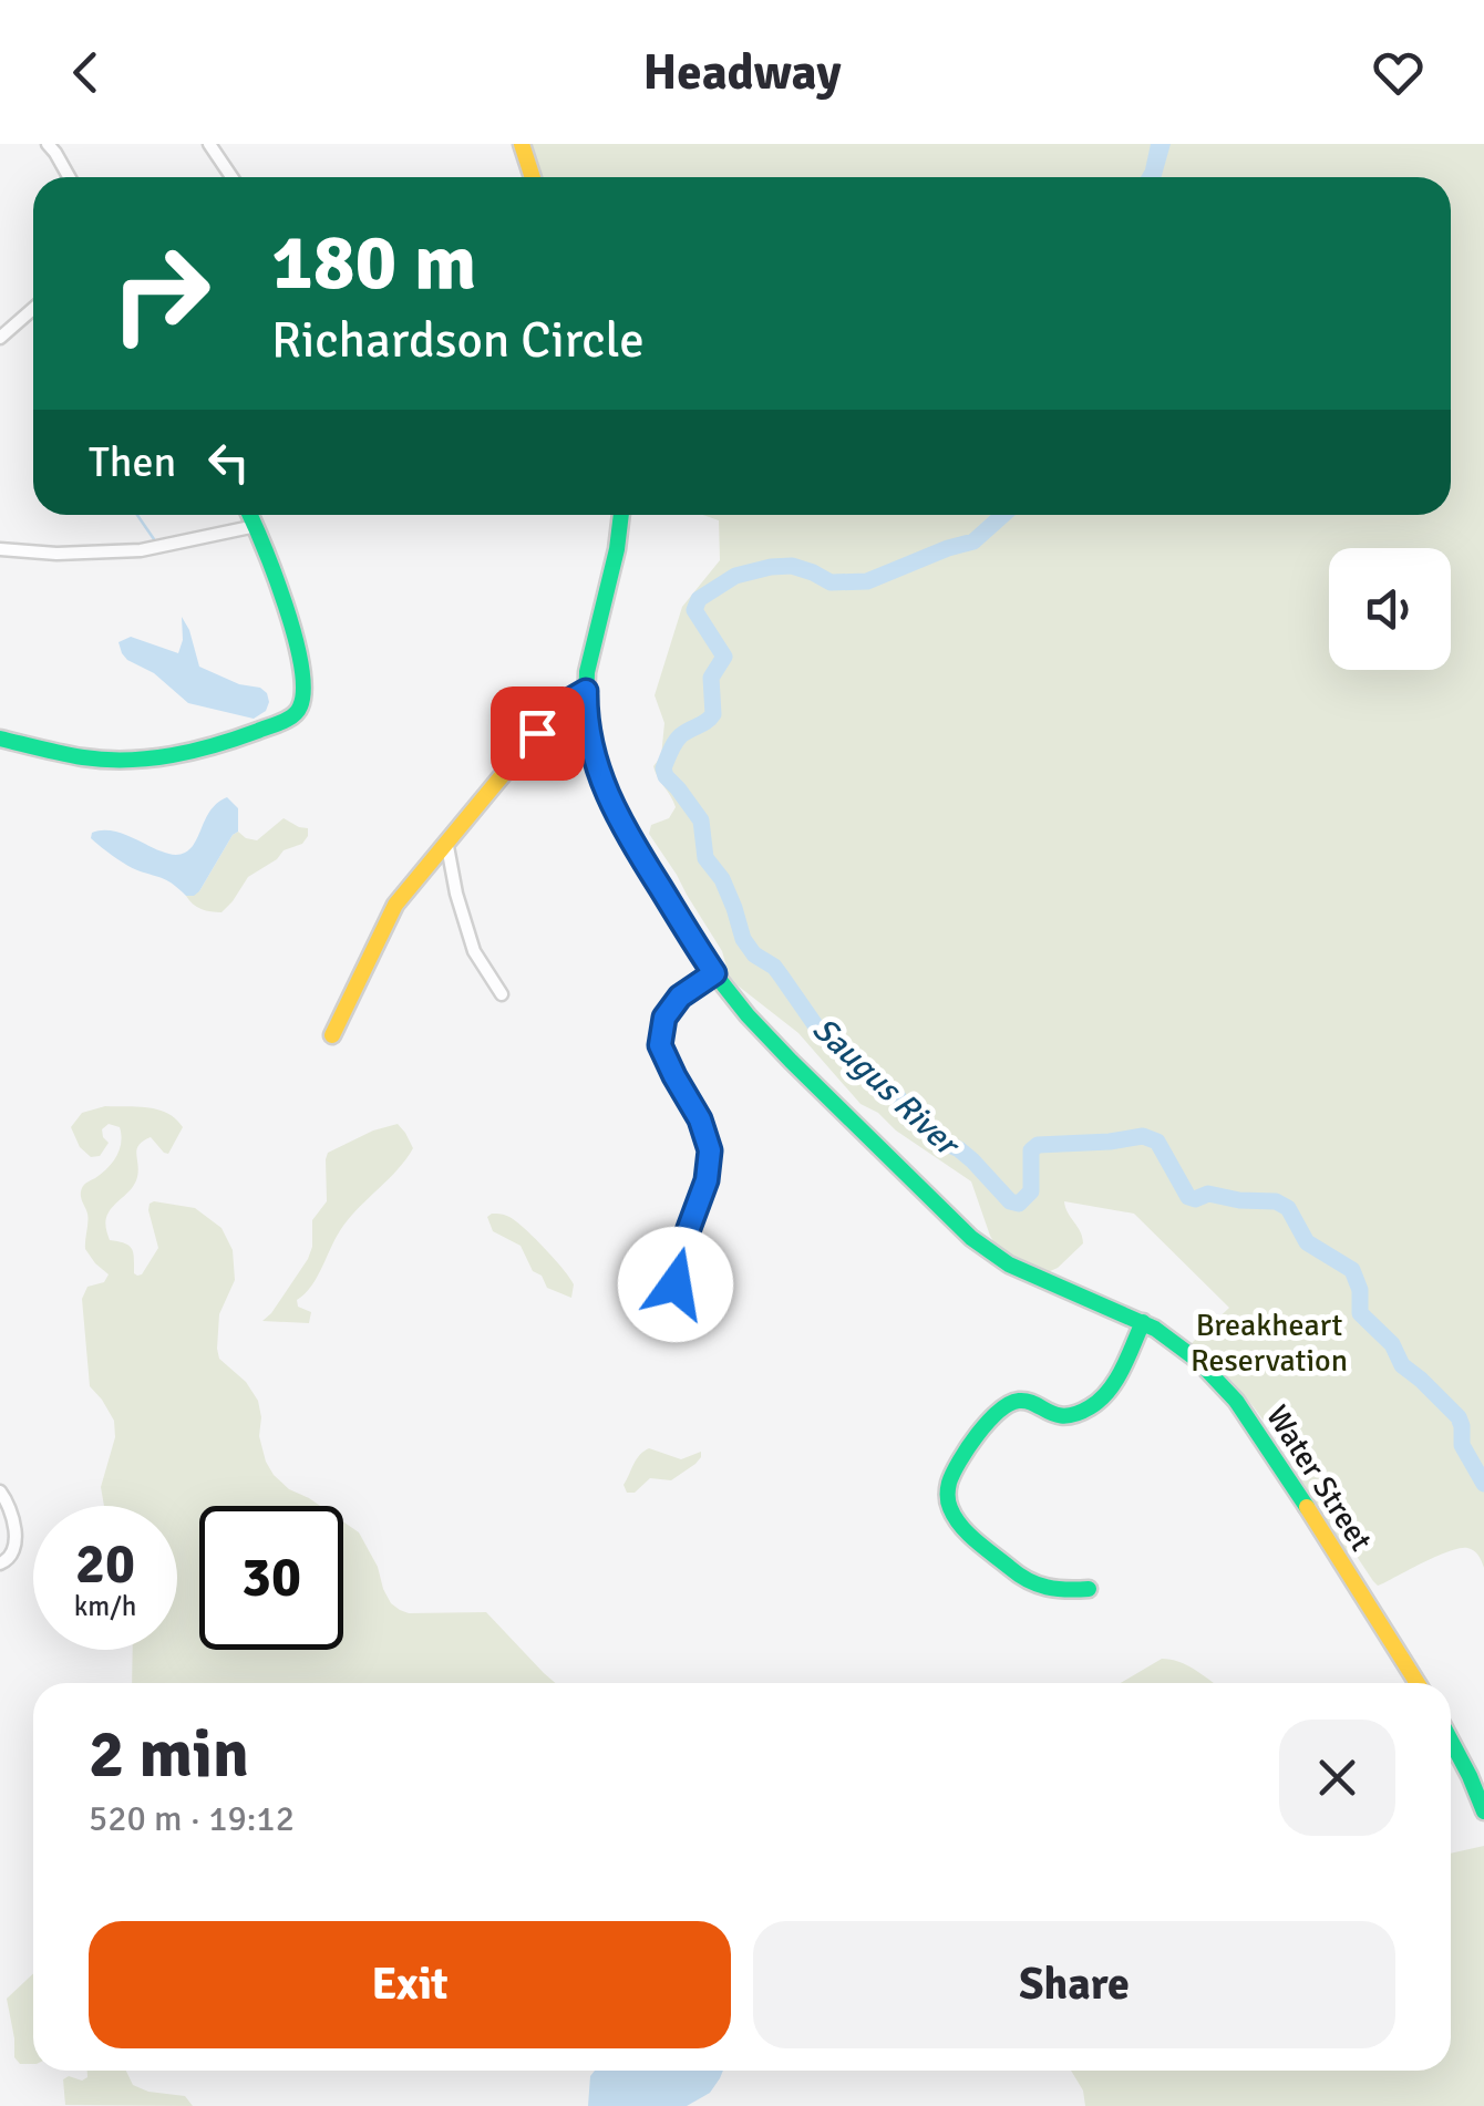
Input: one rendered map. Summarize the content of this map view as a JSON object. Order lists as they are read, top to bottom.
{
  "streets": {
    "main road": ["Water Street"]
  },
  "water": ["Saugus River"],
  "parks": ["Breakheart Reservation"],
  "page": {
    "header": "Headway",
    "turn": ["180 m", "Richardson Circle"],
    "then": "Then",
    "speed": "20 km/h",
    "limit": "30",
    "heading": ["2 min", "520 m · 19:12"],
    "buttons": ["Exit", "Share"]
  }
}
